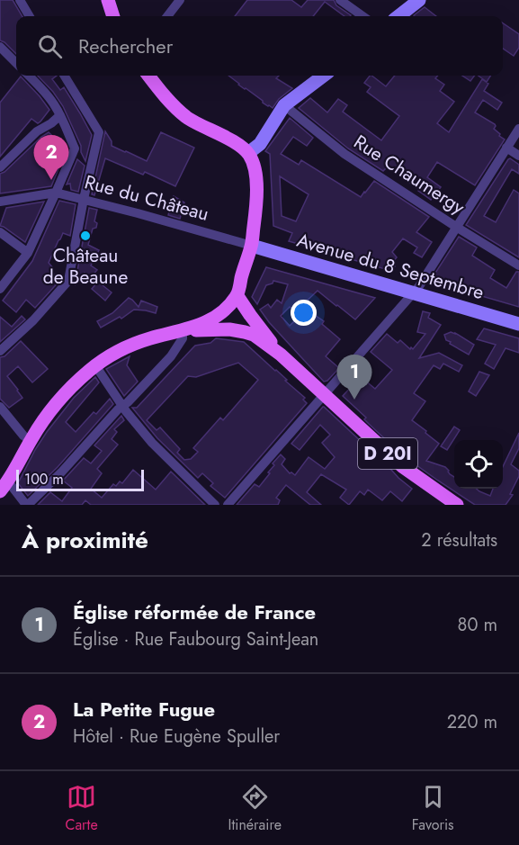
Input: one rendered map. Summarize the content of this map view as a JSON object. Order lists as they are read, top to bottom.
{
  "streets": {
    "main road": ["D 20I"],
    "street": ["Rue Chaumergy", "Rue du Château", "Avenue du 8 Septembre"]
  },
  "crossings": [
    ["Rue du Château", "Avenue du 8 Septembre"]
  ],
  "places": ["Château de Beaune"],
  "scale_bar": "100 m",
  "page": {
    "search": "Rechercher",
    "pins": ["2", "1"],
    "scale": "100 m",
    "heading": ["À proximité", "2 résultats"],
    "list": [
      {
        "mark": "1",
        "name": "Église réformée de France",
        "note": "Église · Rue Faubourg Saint-Jean",
        "value": "80 m"
      },
      {
        "mark": "2",
        "name": "La Petite Fugue",
        "note": "Hôtel · Rue Eugène Spuller",
        "value": "220 m"
      }
    ],
    "nav": ["Carte", "Itinéraire", "Favoris"]
  }
}
